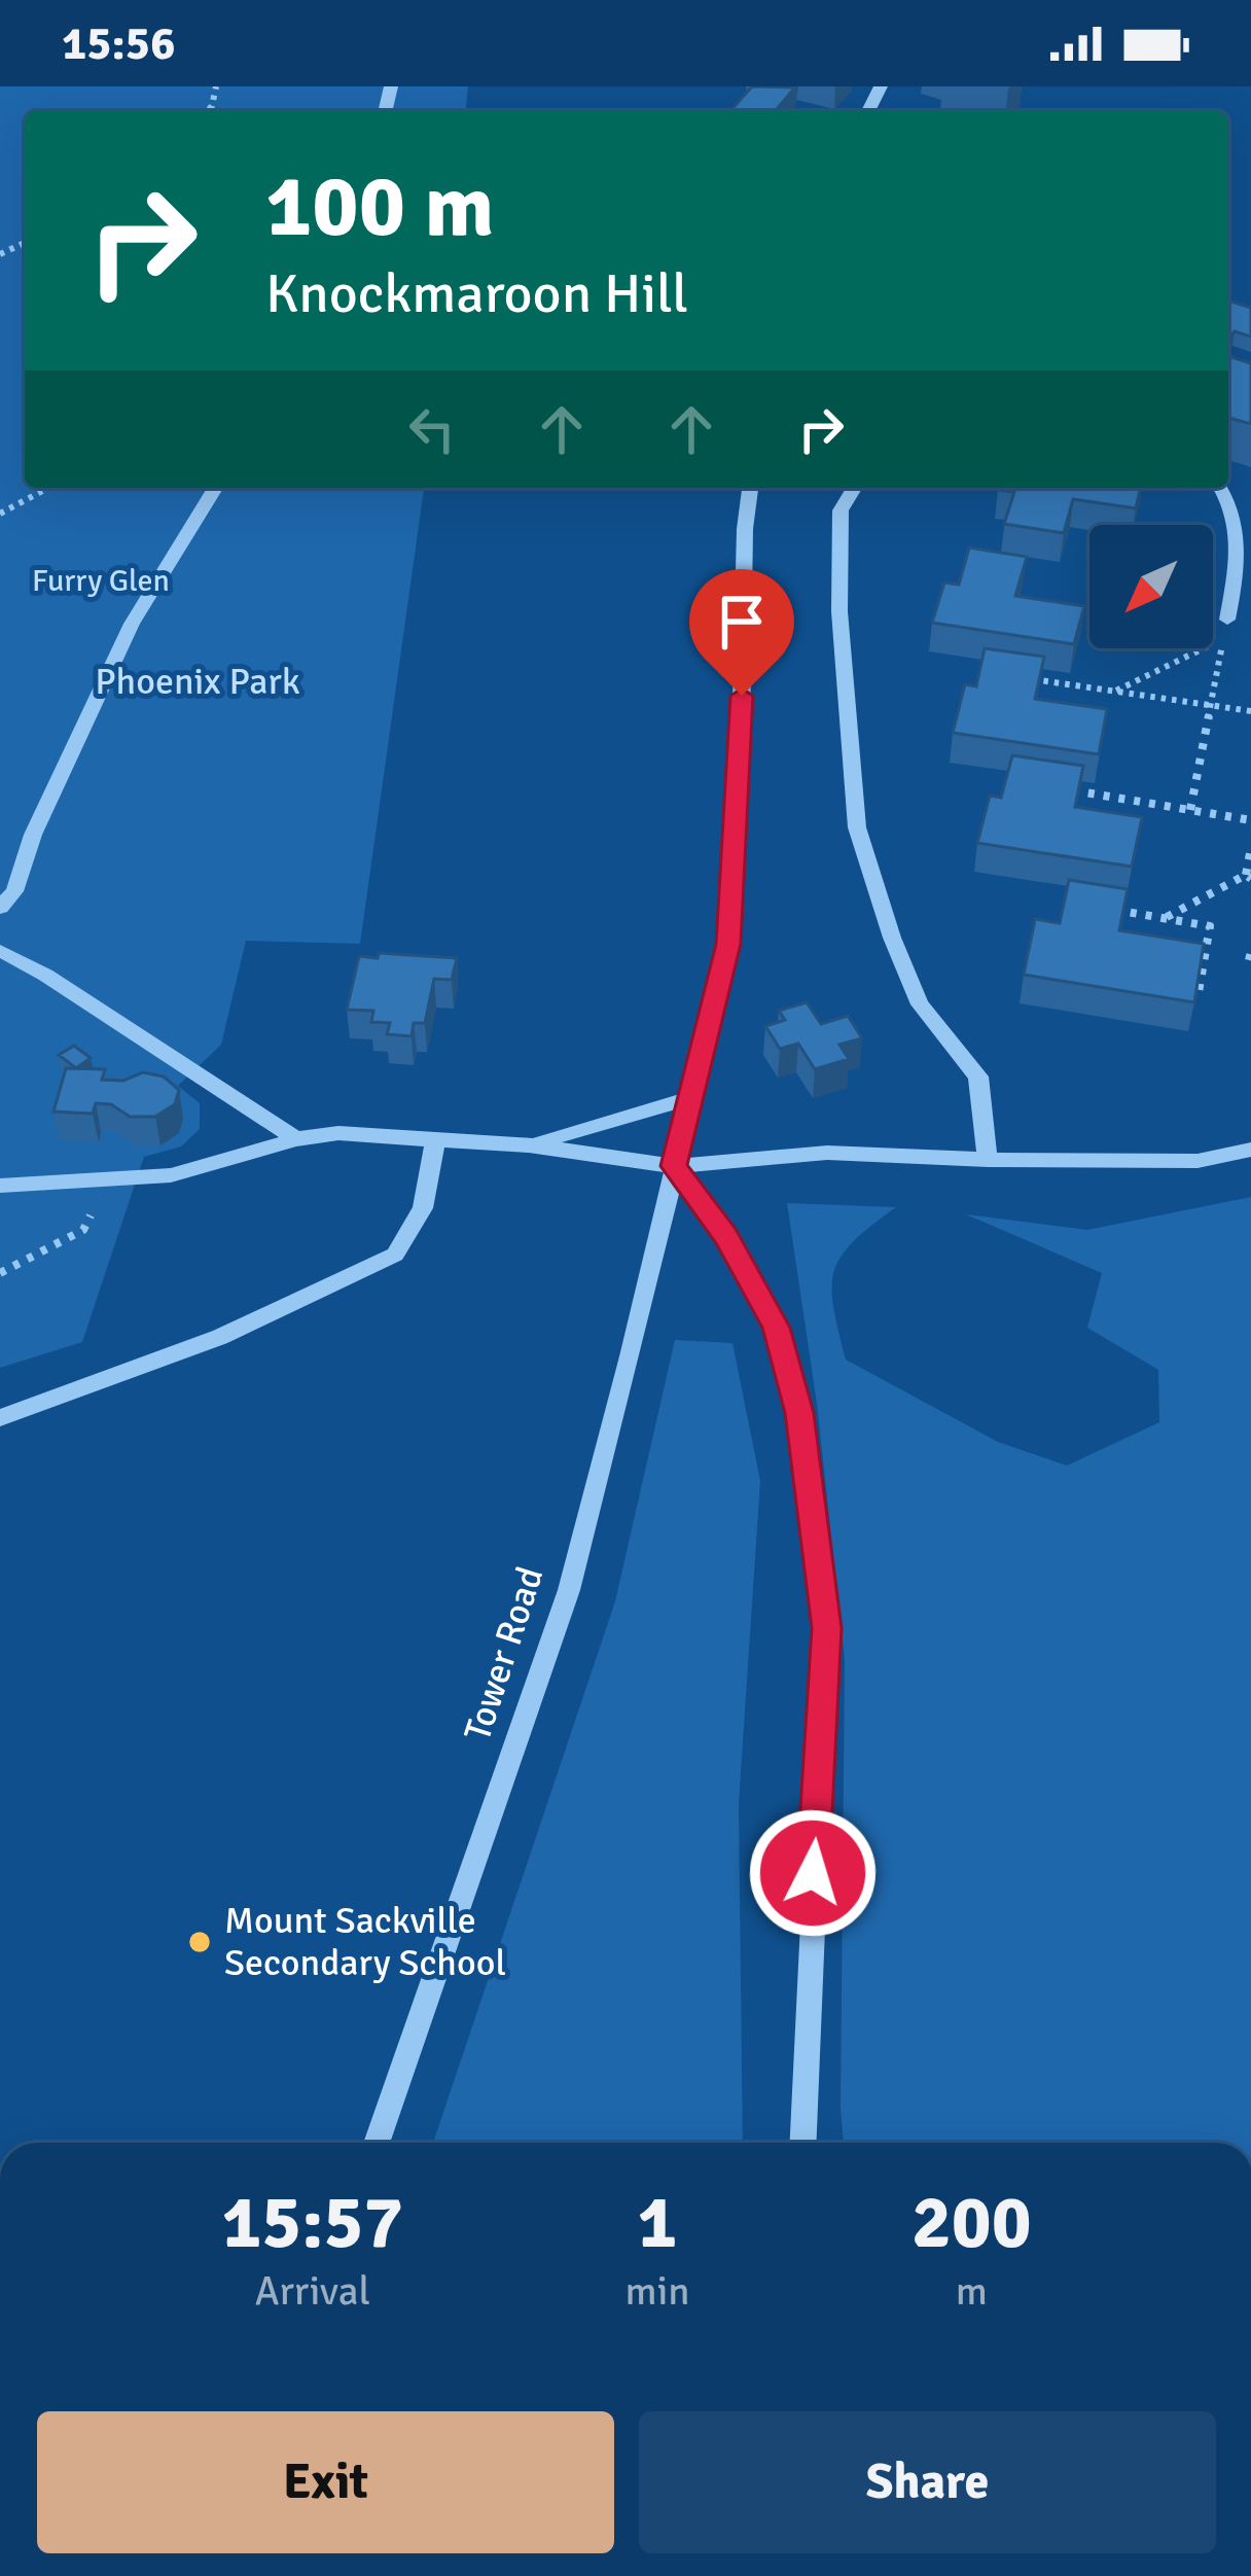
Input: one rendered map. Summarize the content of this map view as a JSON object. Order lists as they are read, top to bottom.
{
  "streets": {
    "street": ["Tower Road"]
  },
  "parks": ["Furry Glen", "Phoenix Park"],
  "places": ["Mount Sackville Secondary School"],
  "north": "bottom left",
  "page": {
    "status": "15:56",
    "turn": ["100 m", "Knockmaroon Hill"],
    "eta": [
      "15:57",
      "Arrival",
      "1",
      "min",
      "200",
      "m"
    ],
    "buttons": ["Exit", "Share"]
  }
}
